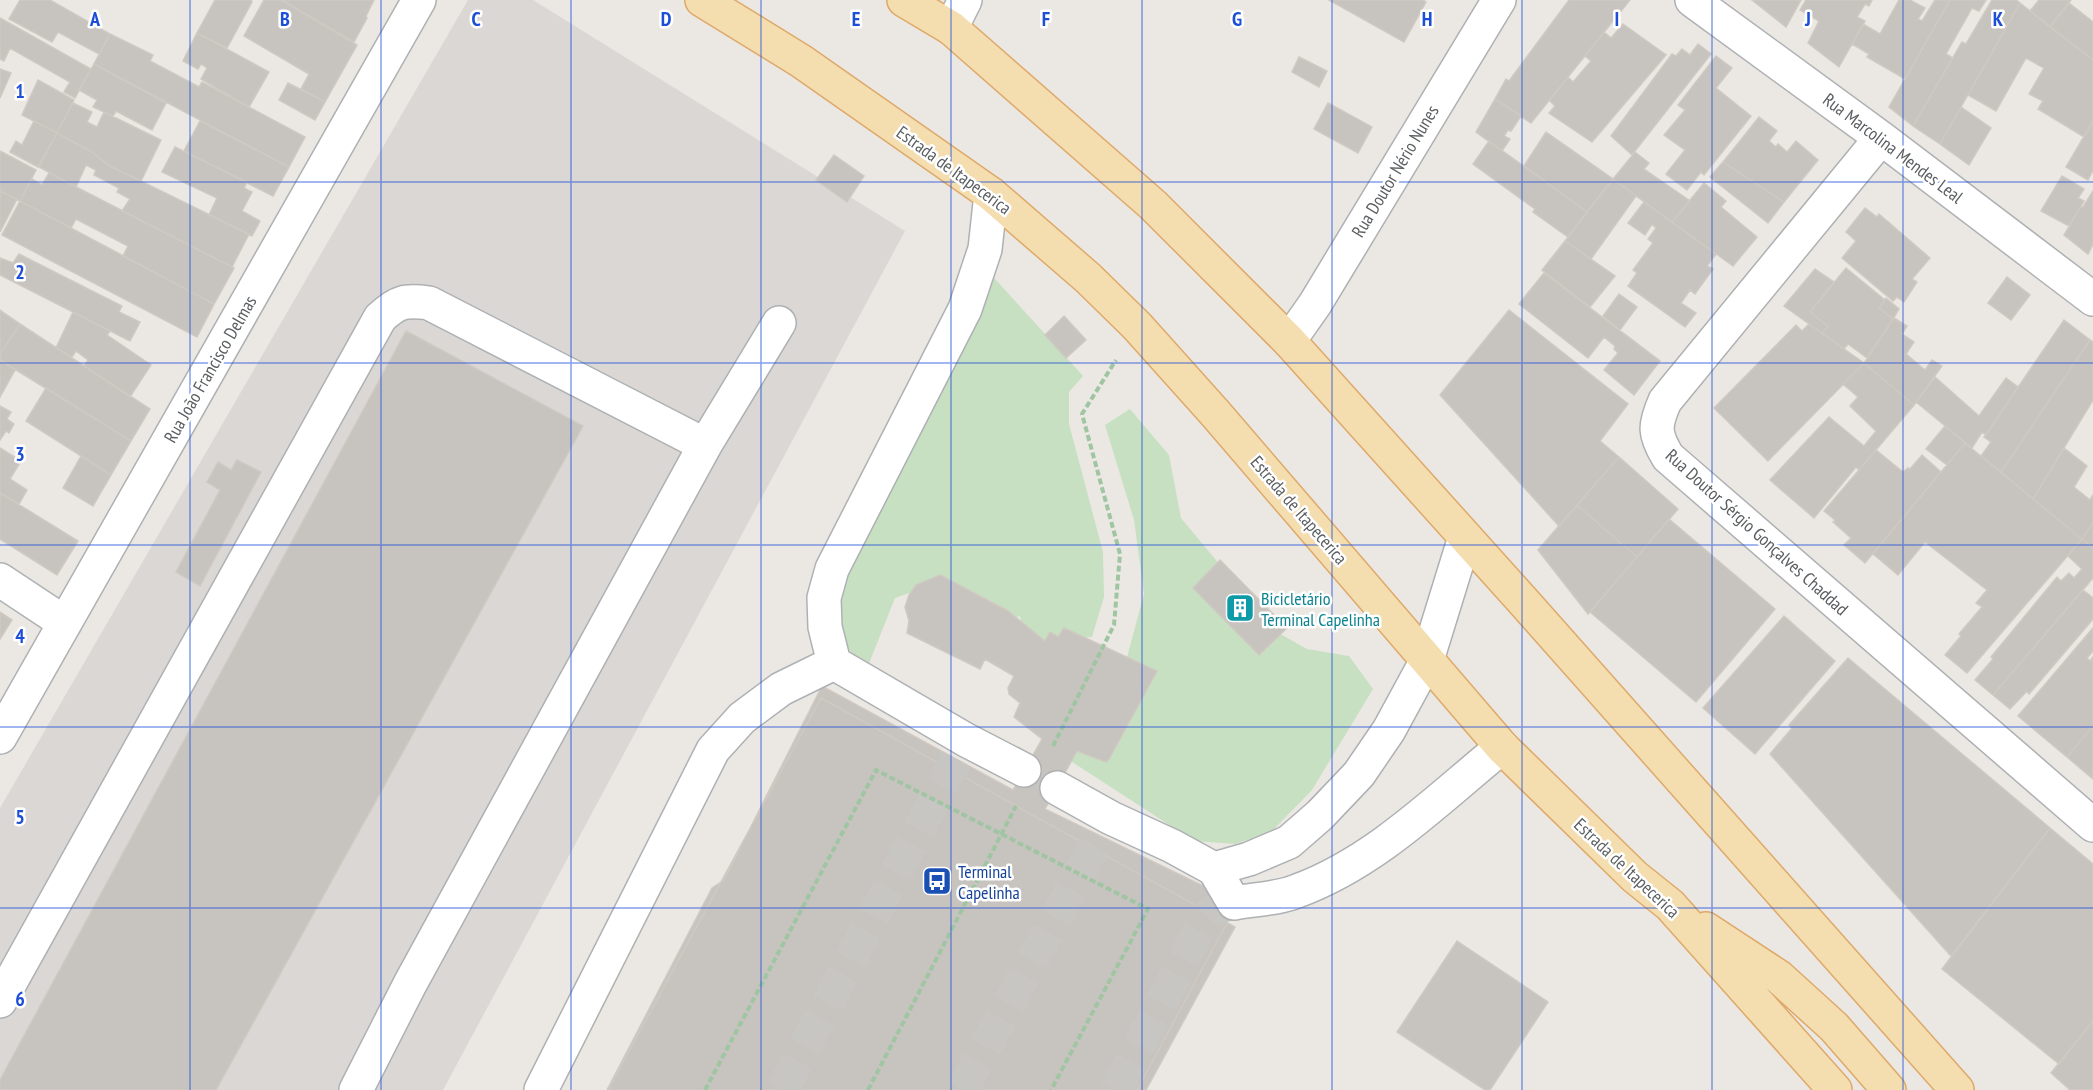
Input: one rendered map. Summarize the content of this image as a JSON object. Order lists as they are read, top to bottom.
{
  "streets": {
    "main road": ["Estrada de Itapecerica"],
    "street": [
      "Rua Marcolina Mendes Leal",
      "Rua Doutor Nério Nunes",
      "Rua João Francisco Delmas",
      "Rua Doutor Sérgio Gonçalves Chaddad"
    ]
  },
  "crossings": [
    ["Rua Marcolina Mendes Leal", "Rua Doutor Sérgio Gonçalves Chaddad"]
  ],
  "places": {
    "building": ["Bicicletário Terminal Capelinha"],
    "bus stop": ["Terminal Capelinha"]
  },
  "grid": {
    "columns": [
      "A",
      "B",
      "C",
      "D",
      "E",
      "F",
      "G",
      "H",
      "I",
      "J",
      "K"
    ],
    "rows": [
      "1",
      "2",
      "3",
      "4",
      "5",
      "6"
    ]
  }
}
